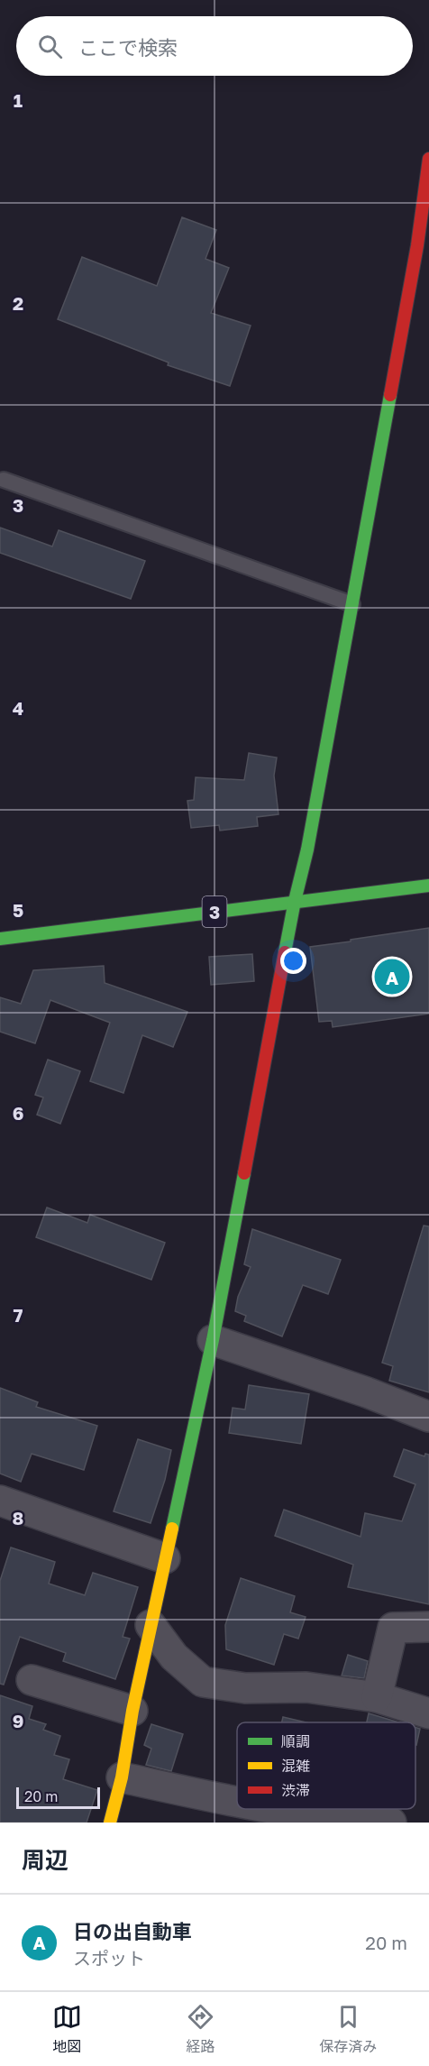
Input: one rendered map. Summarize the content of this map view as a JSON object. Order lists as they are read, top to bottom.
{
  "streets": {
    "street": ["3"]
  },
  "legend": ["順調", "混雑", "渋滞"],
  "scale_bar": "20 m",
  "page": {
    "search": "ここで検索",
    "pins": "A",
    "scale": "20 m",
    "heading": "周辺",
    "list": [
      {
        "mark": "A",
        "name": "日の出自動車",
        "note": "スポット",
        "value": "20 m"
      }
    ],
    "nav": ["地図", "経路", "保存済み"]
  },
  "grid": {
    "rows": [
      "1",
      "2",
      "3",
      "4",
      "5",
      "6",
      "7",
      "8",
      "9"
    ]
  }
}
